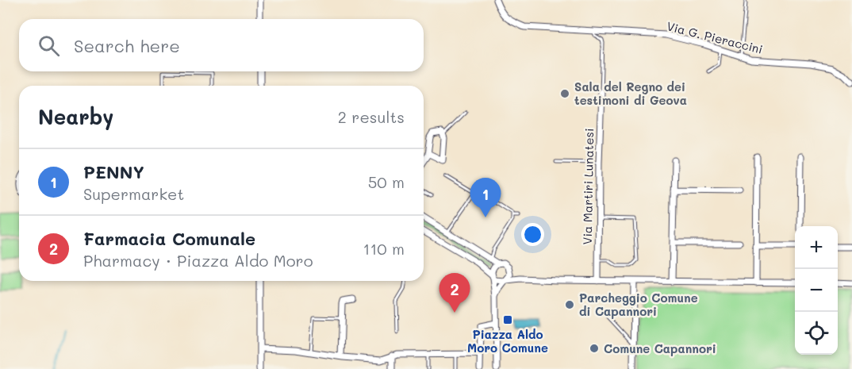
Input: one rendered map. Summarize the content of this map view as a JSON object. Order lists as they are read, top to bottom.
{
  "streets": {
    "street": ["Via G. Pieraccini", "Via Martiri Lunatesi"]
  },
  "places": {
    "other": ["Sala del Regno dei testimoni di Geova", "Parcheggio Comune di Capannori", "Comune Capannori"],
    "transit": ["Piazza Aldo Moro Comune"]
  },
  "page": {
    "search": "Search here",
    "heading": ["Nearby", "2 results"],
    "list": [
      {
        "mark": "1",
        "name": "PENNY",
        "note": "Supermarket",
        "value": "50 m"
      },
      {
        "mark": "2",
        "name": "Farmacia Comunale",
        "note": "Pharmacy · Piazza Aldo Moro",
        "value": "110 m"
      }
    ],
    "pins": ["1", "2"],
    "map_buttons": ["+", "−"]
  }
}
